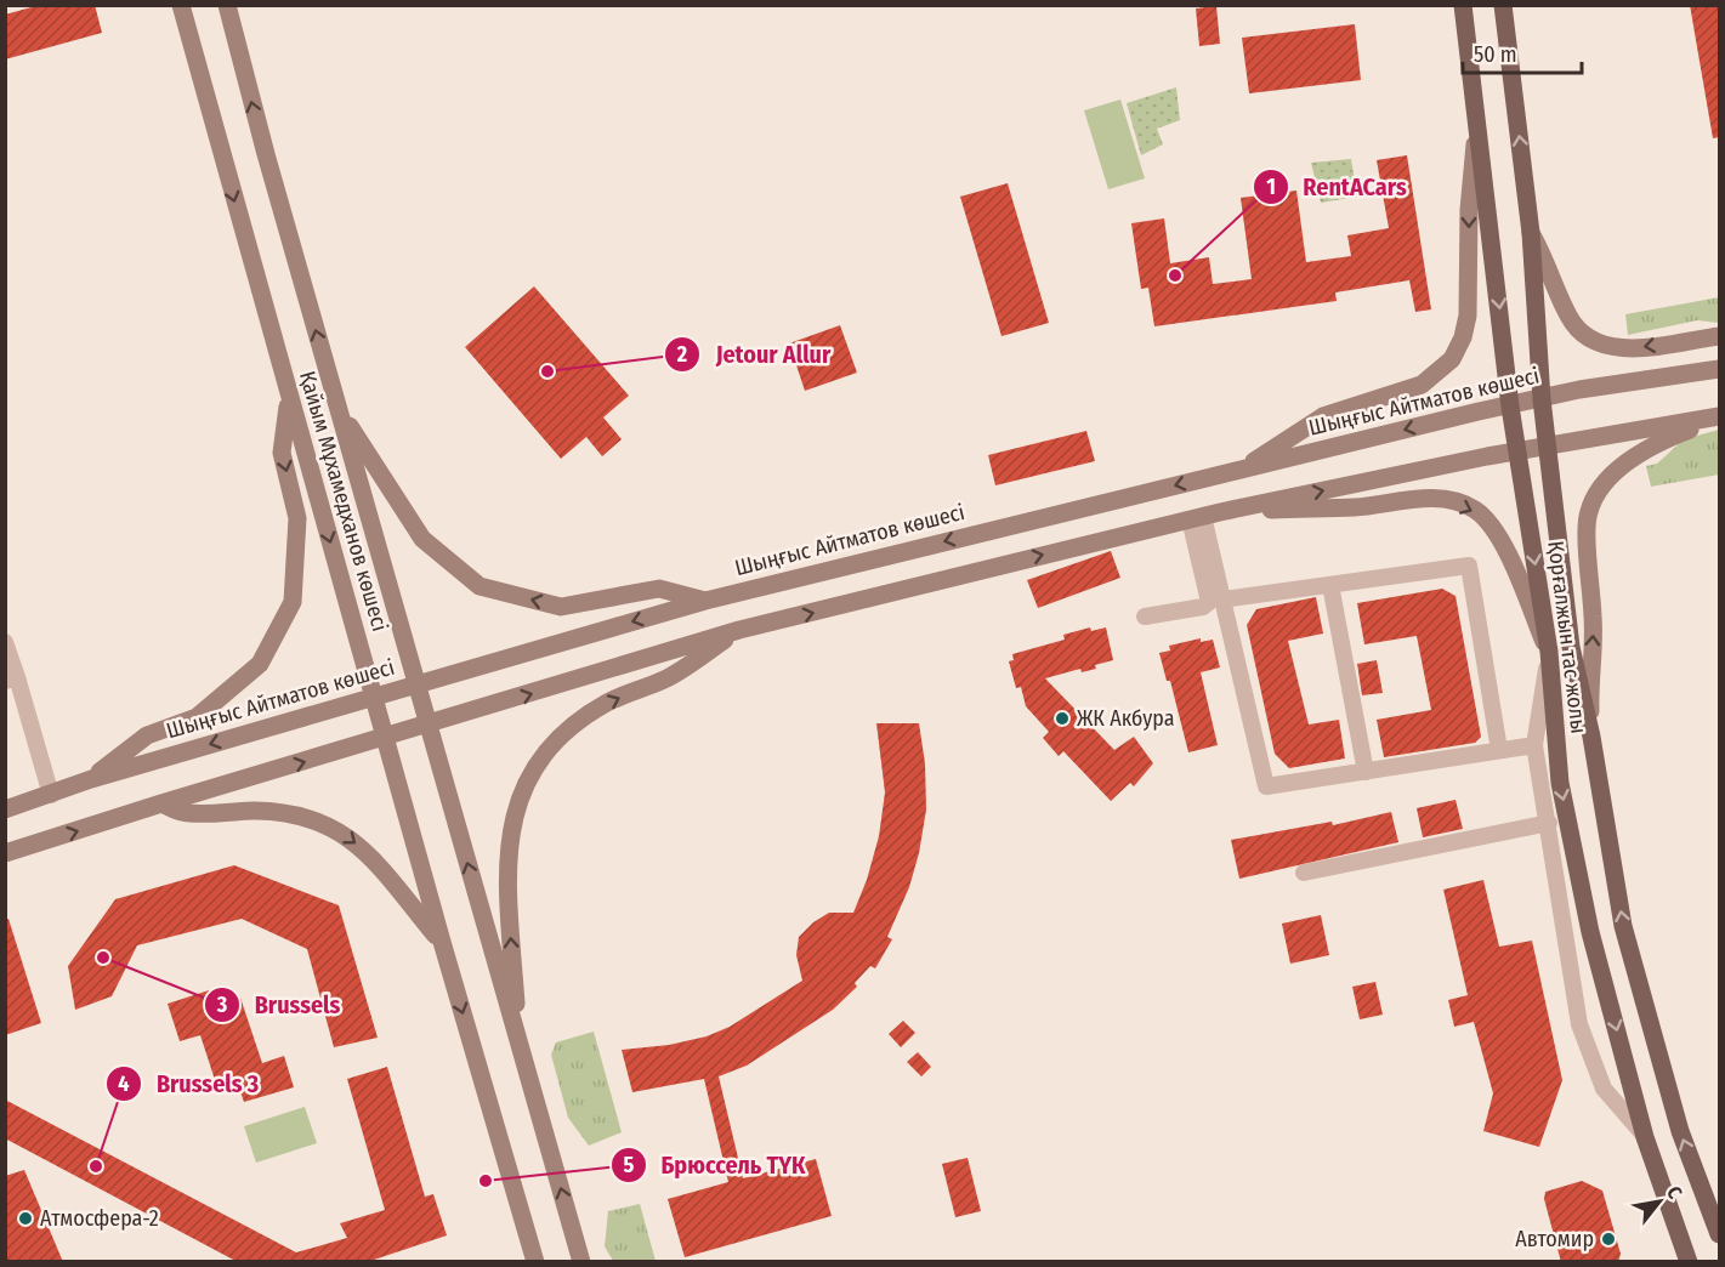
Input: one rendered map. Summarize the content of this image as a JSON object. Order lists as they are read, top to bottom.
{
  "streets": {
    "main road": ["Шыңғыс Айтматов көшесі", "Қайым Мұхамедханов көшесі", "Қорғалжын тас жолы"]
  },
  "crossings": [
    ["Шыңғыс Айтматов көшесі", "Қайым Мұхамедханов көшесі"],
    ["Шыңғыс Айтматов көшесі", "Қорғалжын тас жолы"]
  ],
  "places": [
    "RentACars",
    "Jetour Allur",
    "ЖК Акбура",
    "Brussels",
    "Brussels 3",
    "Брюссель ТҮК",
    "Атмосфера-2",
    "Автомир"
  ],
  "scale_bar": "50 m",
  "north": "top right"
}
